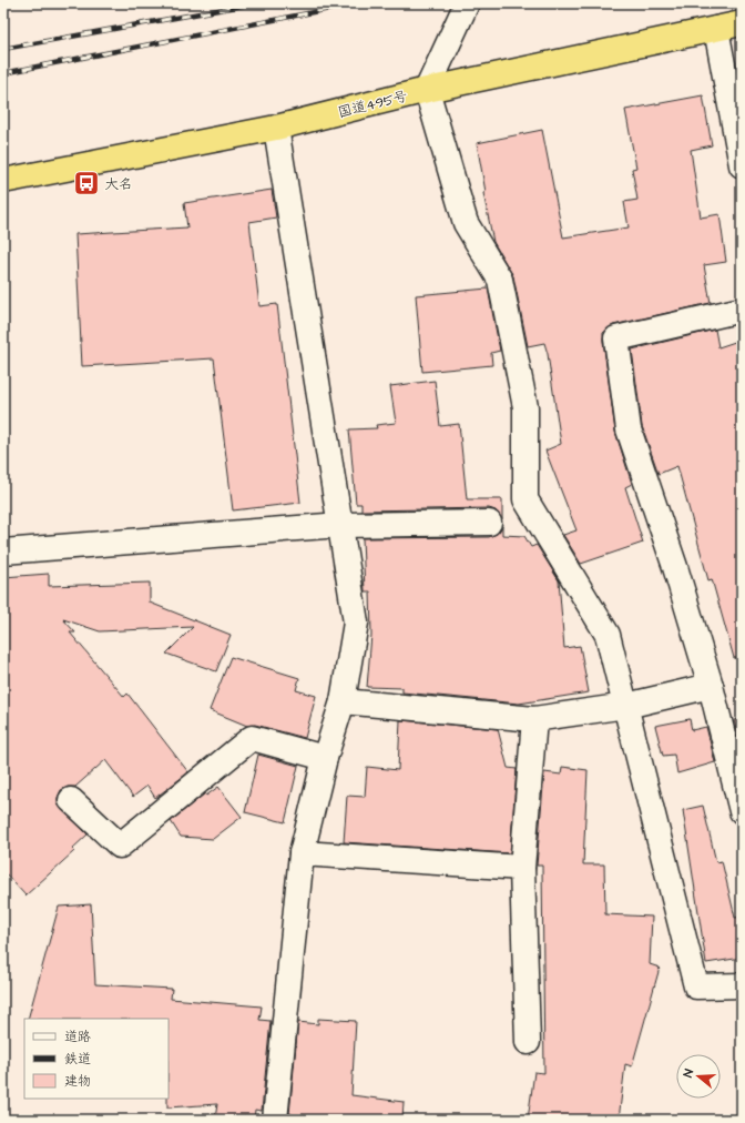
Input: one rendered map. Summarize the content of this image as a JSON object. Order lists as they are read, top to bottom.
{
  "streets": {
    "highway": ["国道495号"]
  },
  "places": {
    "bus stop": ["大名"]
  },
  "legend": ["道路", "鉄道", "建物"],
  "north": "left"
}
